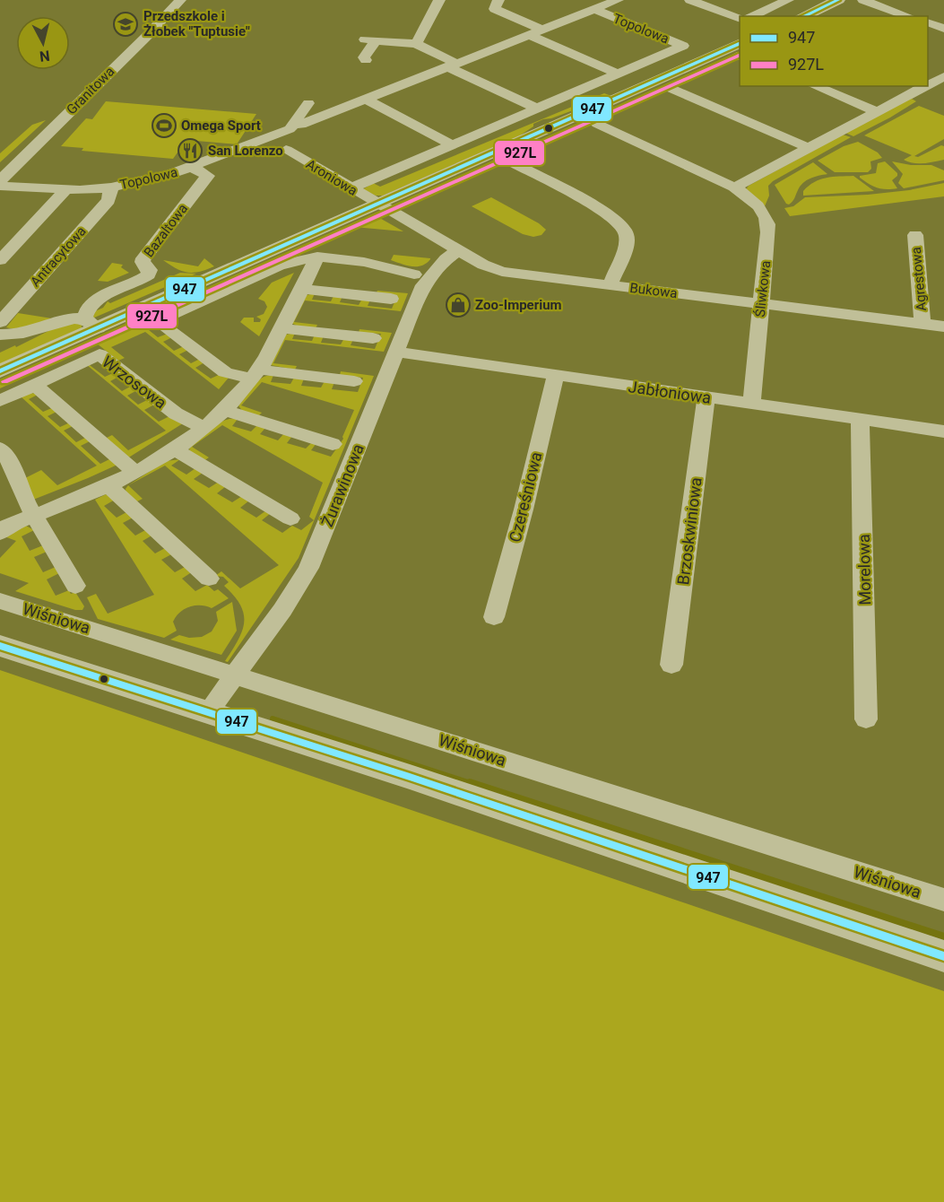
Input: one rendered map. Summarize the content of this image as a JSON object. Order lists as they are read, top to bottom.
{
  "streets": {
    "street": [
      "Topolowa",
      "Granitowa",
      "Aroniowa",
      "Bazaltowa",
      "Antracytowa",
      "Agrestowa",
      "Śliwkowa",
      "Bukowa",
      "Wrzosowa",
      "Jabłoniowa",
      "Żurawinowa",
      "Czereśniowa",
      "Brzoskwiniowa",
      "Morelowa",
      "Wiśniowa"
    ]
  },
  "crossings": [
    ["Topolowa", "Aroniowa"],
    ["Topolowa", "Bazaltowa"],
    ["Topolowa", "Antracytowa"],
    ["Aroniowa", "Bukowa"],
    ["Agrestowa", "Bukowa"],
    ["Śliwkowa", "Bukowa"],
    ["Śliwkowa", "Jabłoniowa"],
    ["Bukowa", "Żurawinowa"],
    ["Jabłoniowa", "Żurawinowa"],
    ["Jabłoniowa", "Czereśniowa"],
    ["Jabłoniowa", "Brzoskwiniowa"],
    ["Jabłoniowa", "Morelowa"],
    ["Żurawinowa", "Wiśniowa"]
  ],
  "places": {
    "school or university": ["Przedszkole i Żłobek \"Tuptusie\""],
    "sports": ["Omega Sport"],
    "restaurant": ["San Lorenzo"],
    "shop": ["Zoo-Imperium"]
  },
  "lines": ["transit line 947", "transit line 927L"],
  "legend": ["947", "927L"],
  "north": "bottom"
}
